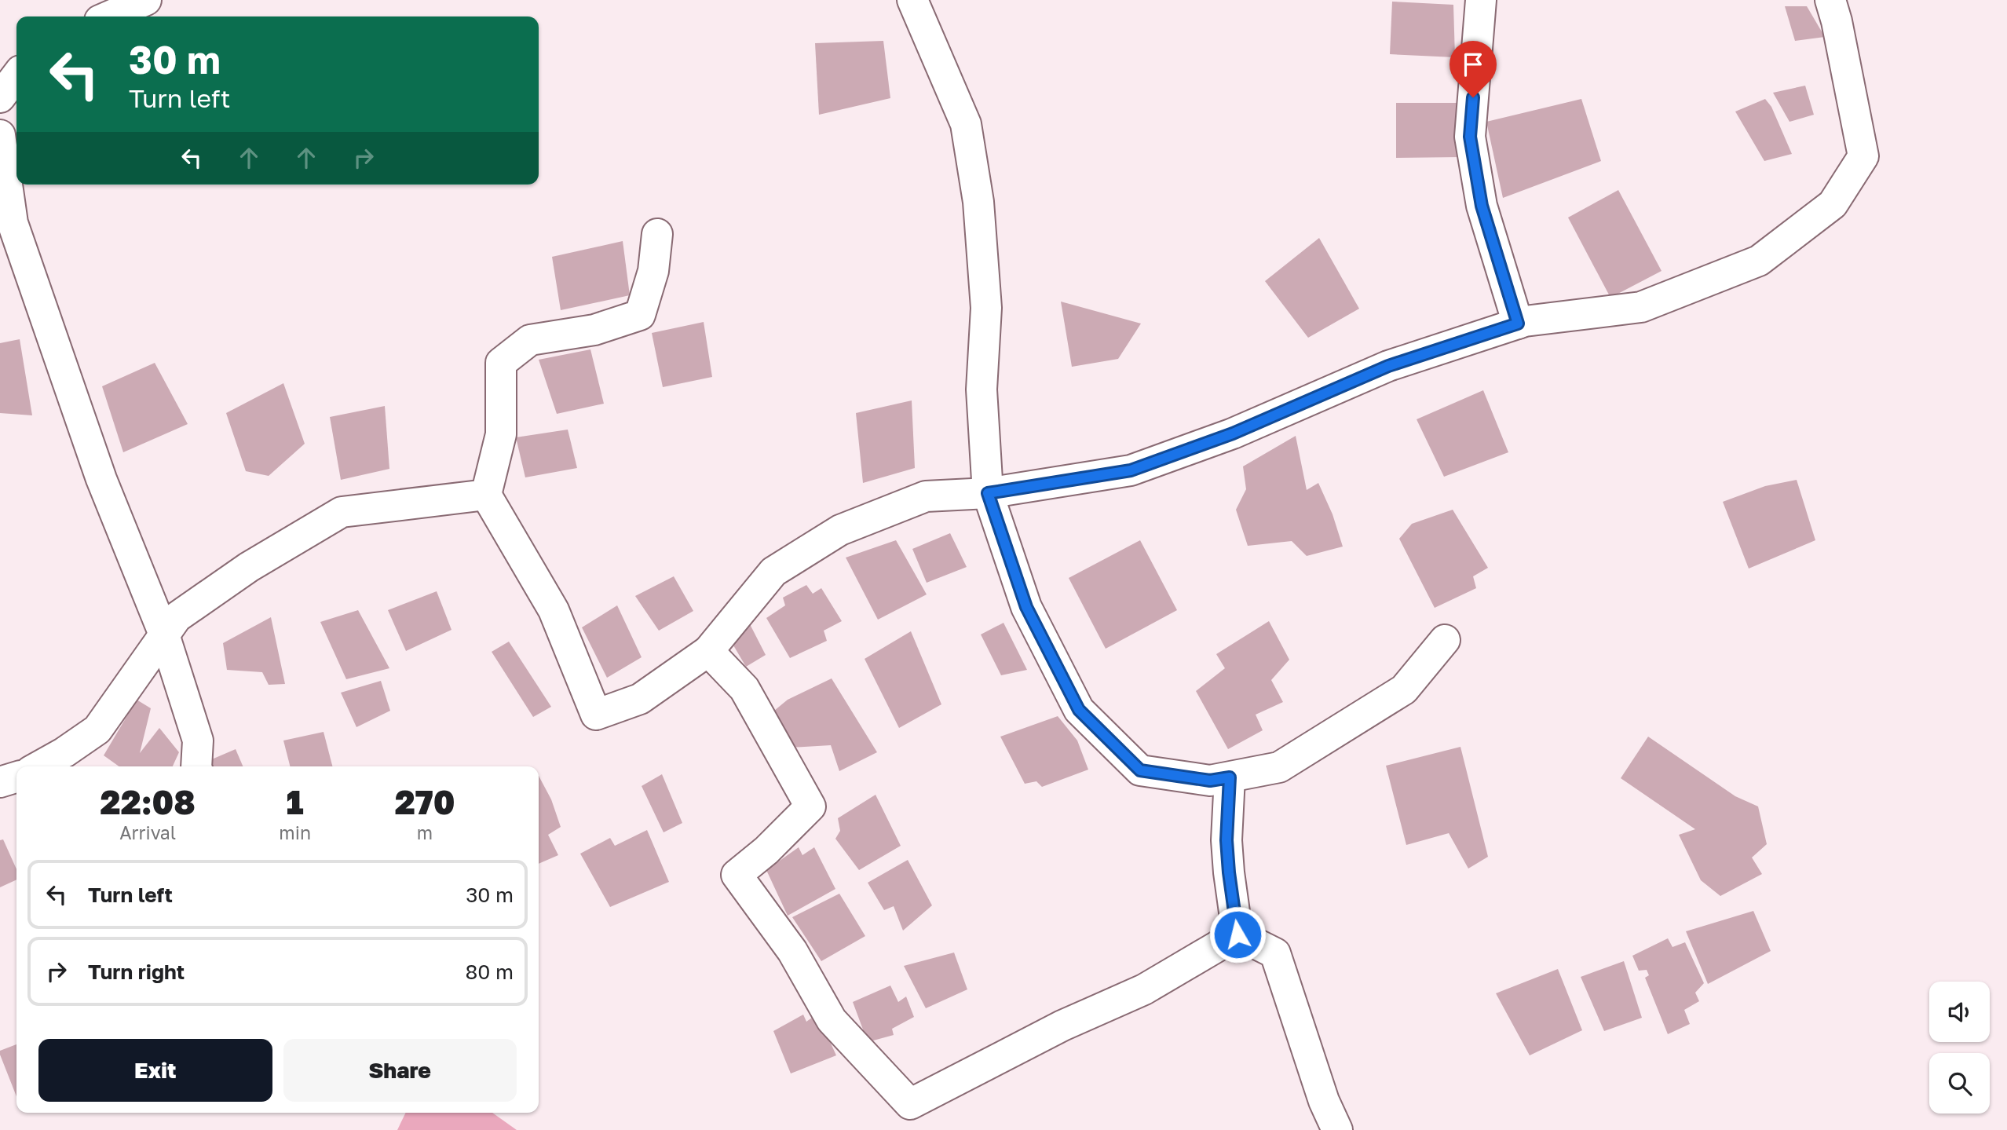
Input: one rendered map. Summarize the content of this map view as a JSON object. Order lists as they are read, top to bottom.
{
  "page": {
    "turn": ["30 m", "Turn left"],
    "eta": [
      "22:08",
      "Arrival",
      "1",
      "min",
      "270",
      "m"
    ],
    "list": [
      {
        "name": "Turn left",
        "value": "30 m"
      },
      {
        "name": "Turn right",
        "value": "80 m"
      }
    ],
    "buttons": ["Exit", "Share"]
  }
}
